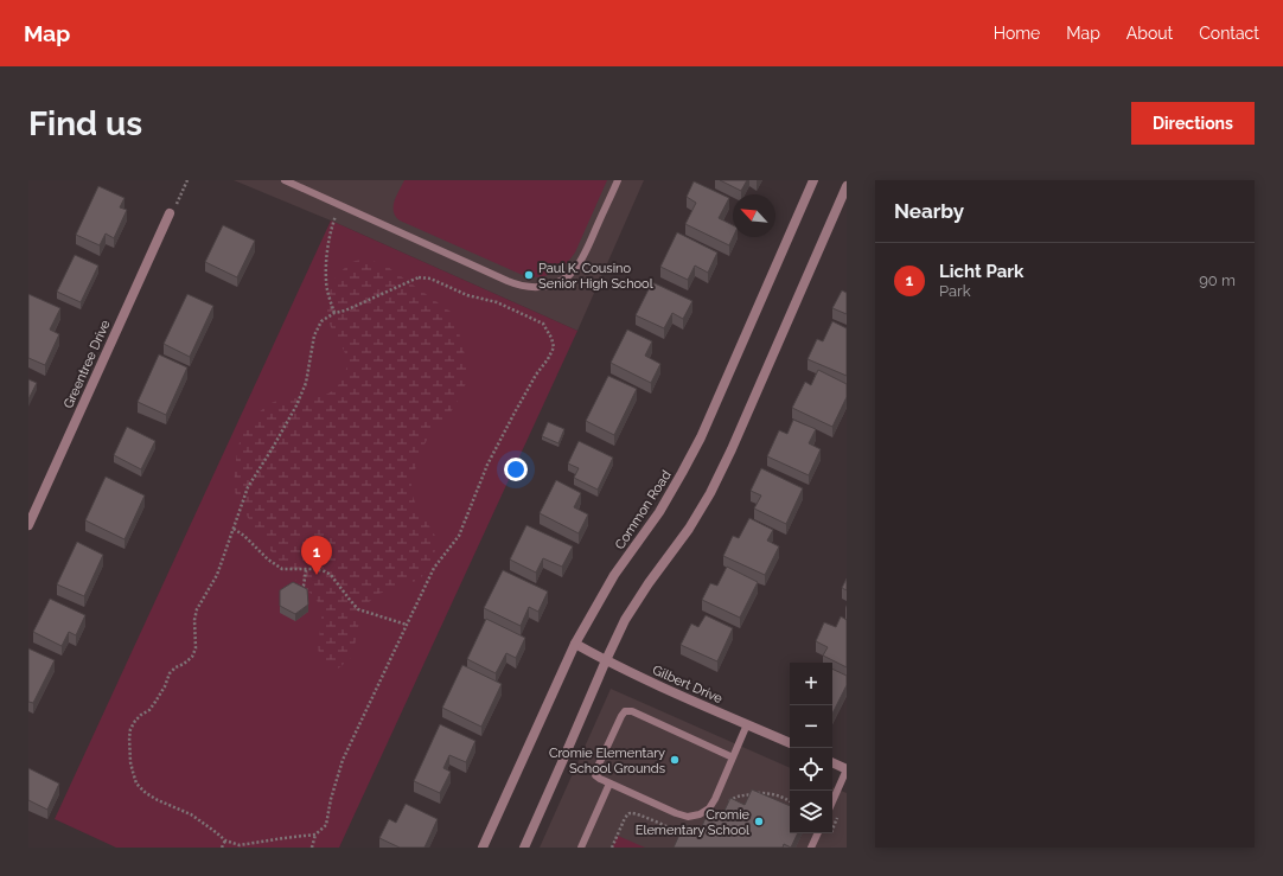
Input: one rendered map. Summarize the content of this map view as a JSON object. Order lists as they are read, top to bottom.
{
  "streets": {
    "street": ["Greentree Drive", "Common Road", "Gilbert Drive"]
  },
  "crossings": [
    ["Common Road", "Gilbert Drive"]
  ],
  "places": ["Paul K. Cousino Senior High School", "Cromie Elementary School Grounds", "Cromie Elementary School"],
  "north": "top left",
  "page": {
    "header": "Map",
    "nav": [
      "Home",
      "Map",
      "About",
      "Contact"
    ],
    "buttons": "Directions",
    "title": "Find us",
    "heading": "Nearby",
    "list": [
      {
        "mark": "1",
        "name": "Licht Park",
        "note": "Park",
        "value": "90 m"
      }
    ],
    "pins": "1",
    "map_buttons": ["+", "−"]
  }
}
